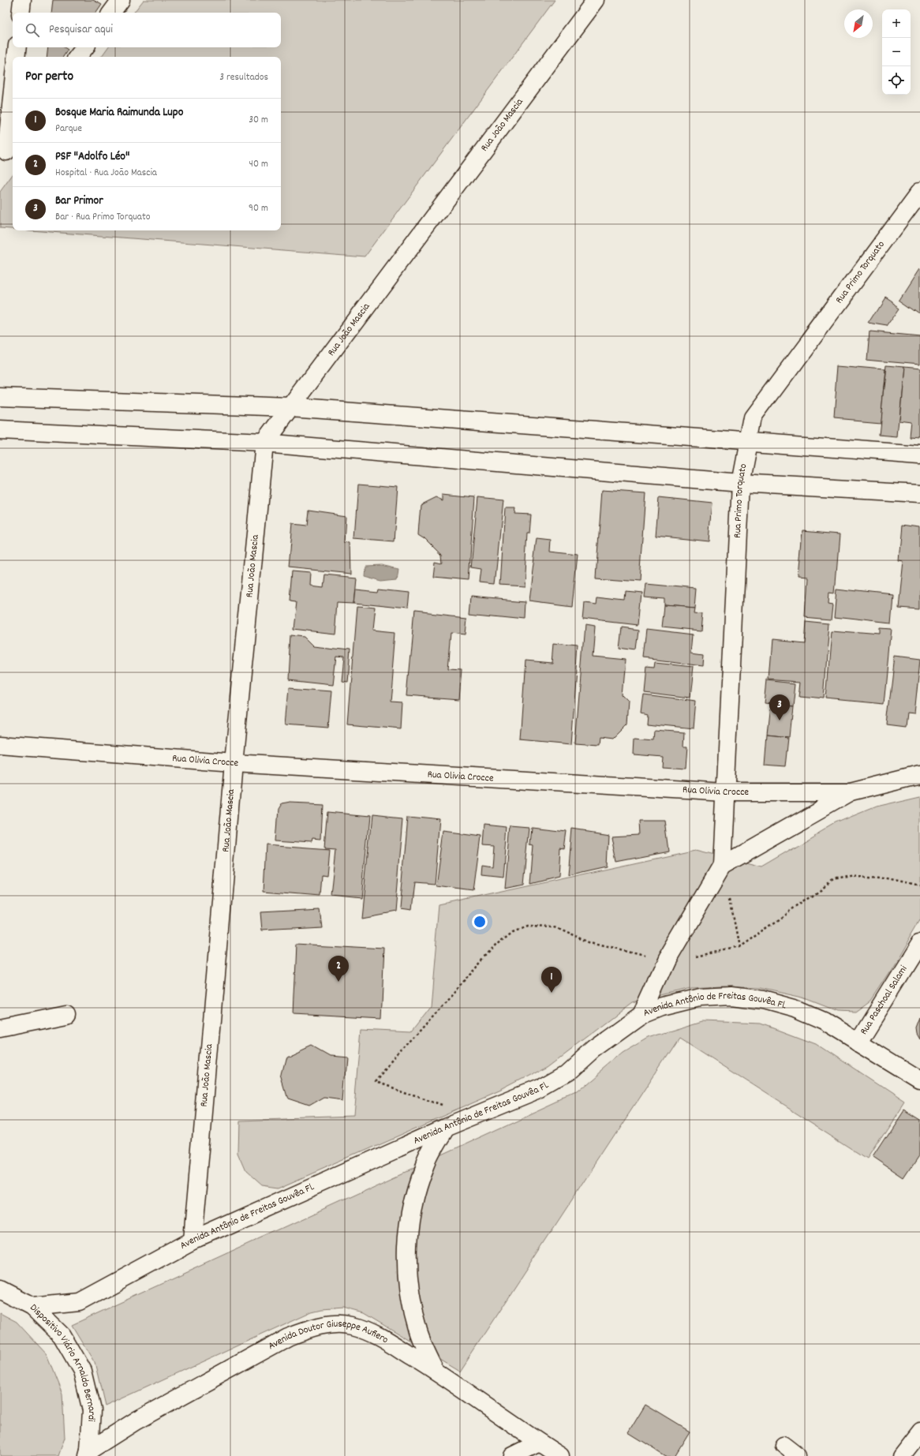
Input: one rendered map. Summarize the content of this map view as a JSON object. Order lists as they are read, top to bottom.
{
  "streets": {
    "street": [
      "Rua João Mascia",
      "Rua Primo Torquato",
      "Rua Olivia Crocce",
      "Rua Paschoal Salami",
      "Avenida Antônio de Freitas Gouvêa Fl.",
      "Avenida Doutor Giuseppe Aufiero",
      "Dispositivo Viário Arnaldo Bernardi"
    ]
  },
  "crossings": [
    ["Rua João Mascia", "Rua Olivia Crocce"],
    ["Rua João Mascia", "Avenida Antônio de Freitas Gouvêa Fl."],
    ["Rua Primo Torquato", "Rua Olivia Crocce"],
    ["Rua Paschoal Salami", "Avenida Antônio de Freitas Gouvêa Fl."],
    ["Avenida Antônio de Freitas Gouvêa Fl.", "Dispositivo Viário Arnaldo Bernardi"],
    ["Avenida Doutor Giuseppe Aufiero", "Dispositivo Viário Arnaldo Bernardi"]
  ],
  "north": "bottom left",
  "page": {
    "map_buttons": ["+", "−"],
    "search": "Pesquisar aqui",
    "heading": ["Por perto", "3 resultados"],
    "list": [
      {
        "mark": "1",
        "name": "Bosque Maria Raimunda Lupo",
        "note": "Parque",
        "value": "30 m"
      },
      {
        "mark": "2",
        "name": "PSF \"Adolfo Léo\"",
        "note": "Hospital · Rua João Mascia",
        "value": "40 m"
      },
      {
        "mark": "3",
        "name": "Bar Primor",
        "note": "Bar · Rua Primo Torquato",
        "value": "90 m"
      }
    ],
    "pins": ["3", "2", "1"]
  }
}
